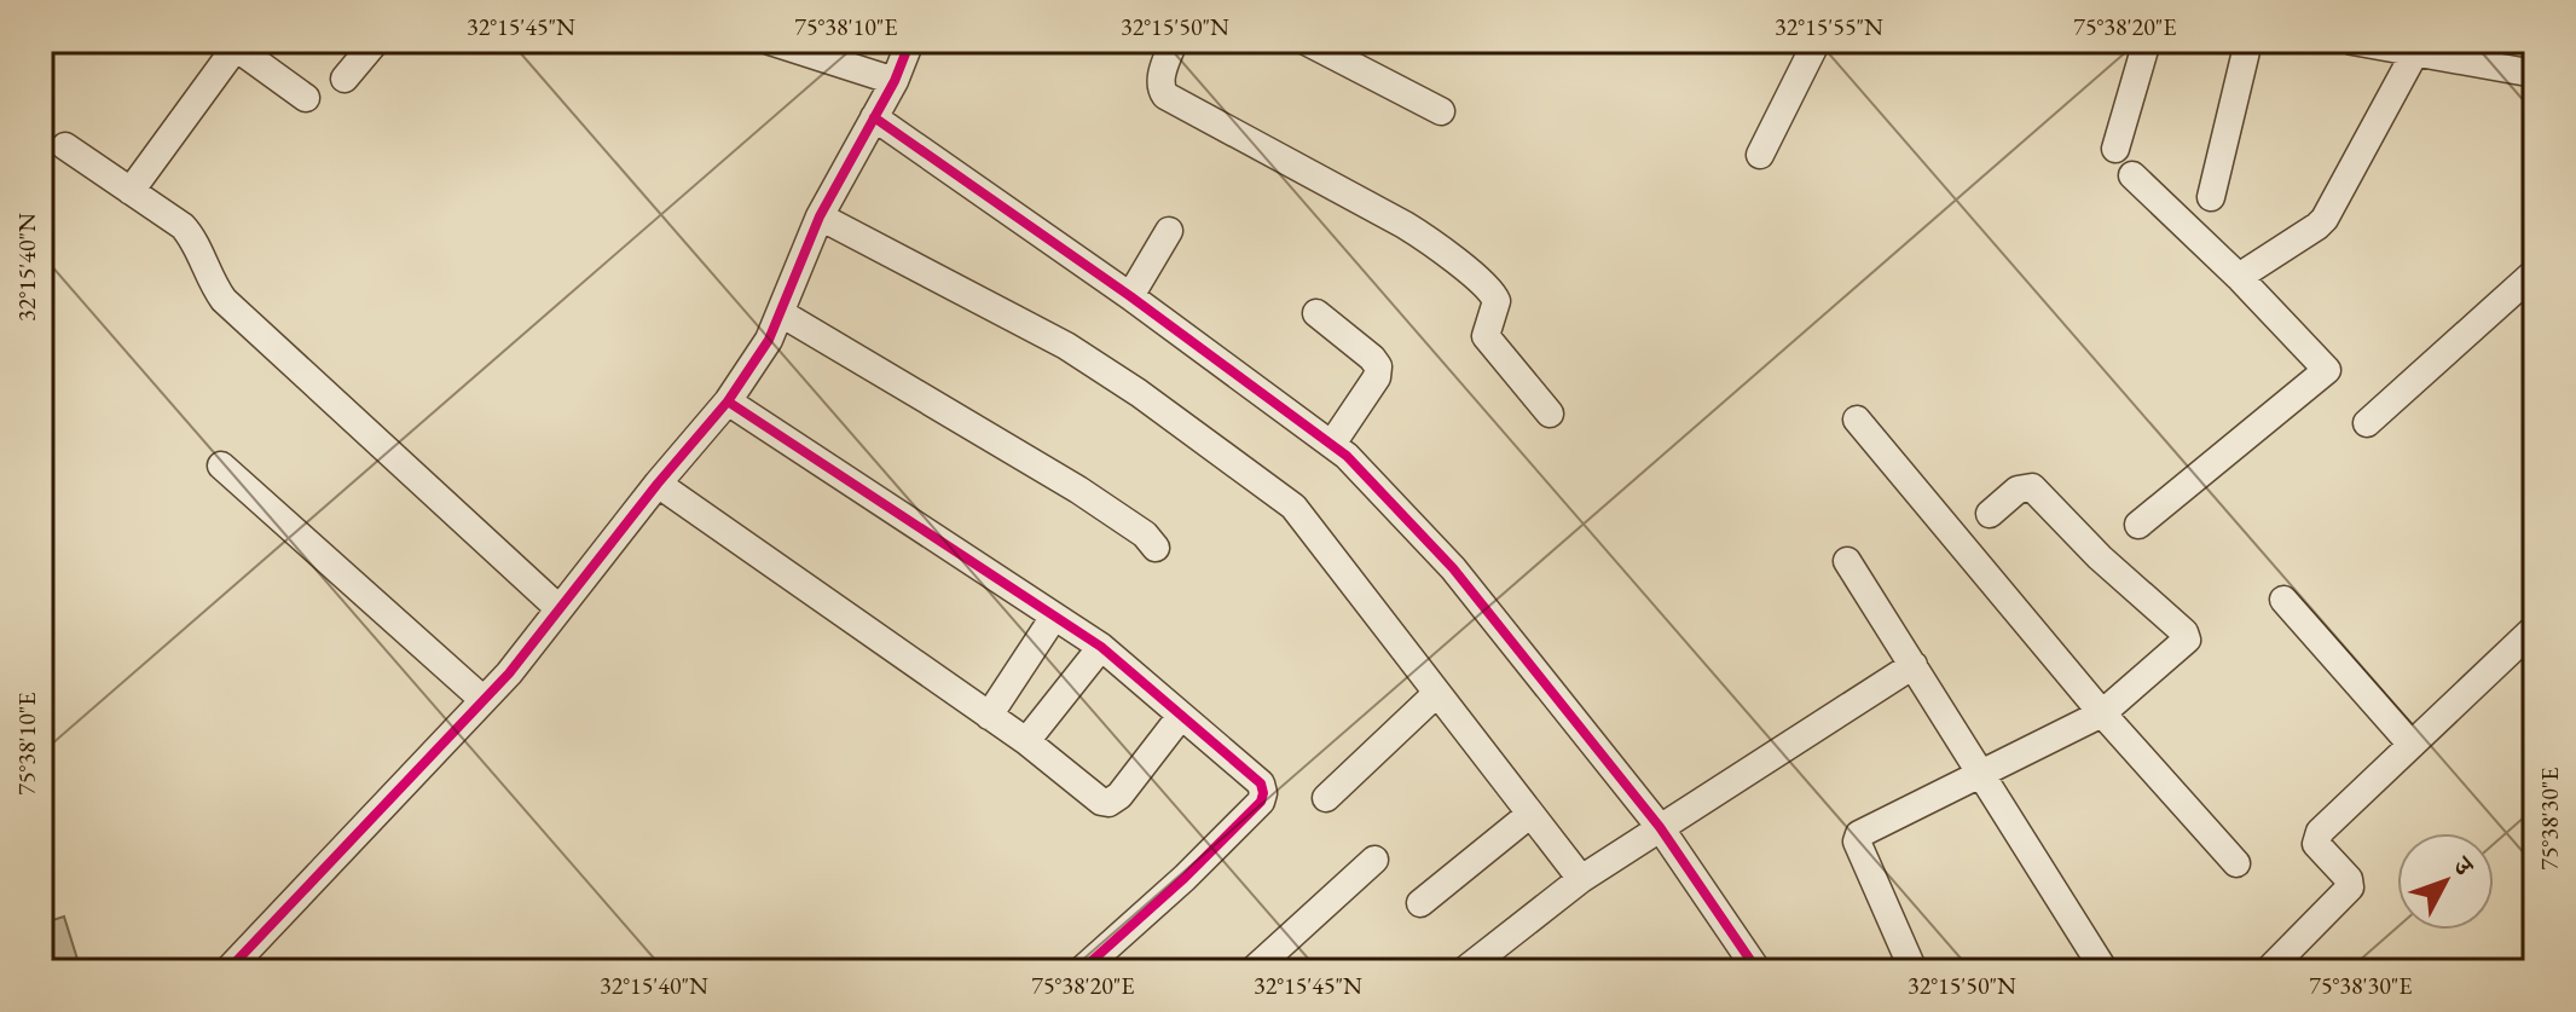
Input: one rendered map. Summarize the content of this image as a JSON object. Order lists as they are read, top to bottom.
{
  "north": "top right",
  "coordinates": [
    "32°15'45\"N",
    "75°38'10\"E",
    "32°15'50\"N",
    "32°15'55\"N",
    "75°38'20\"E",
    "32°15'40\"N",
    "75°38'30\"E"
  ]
}
